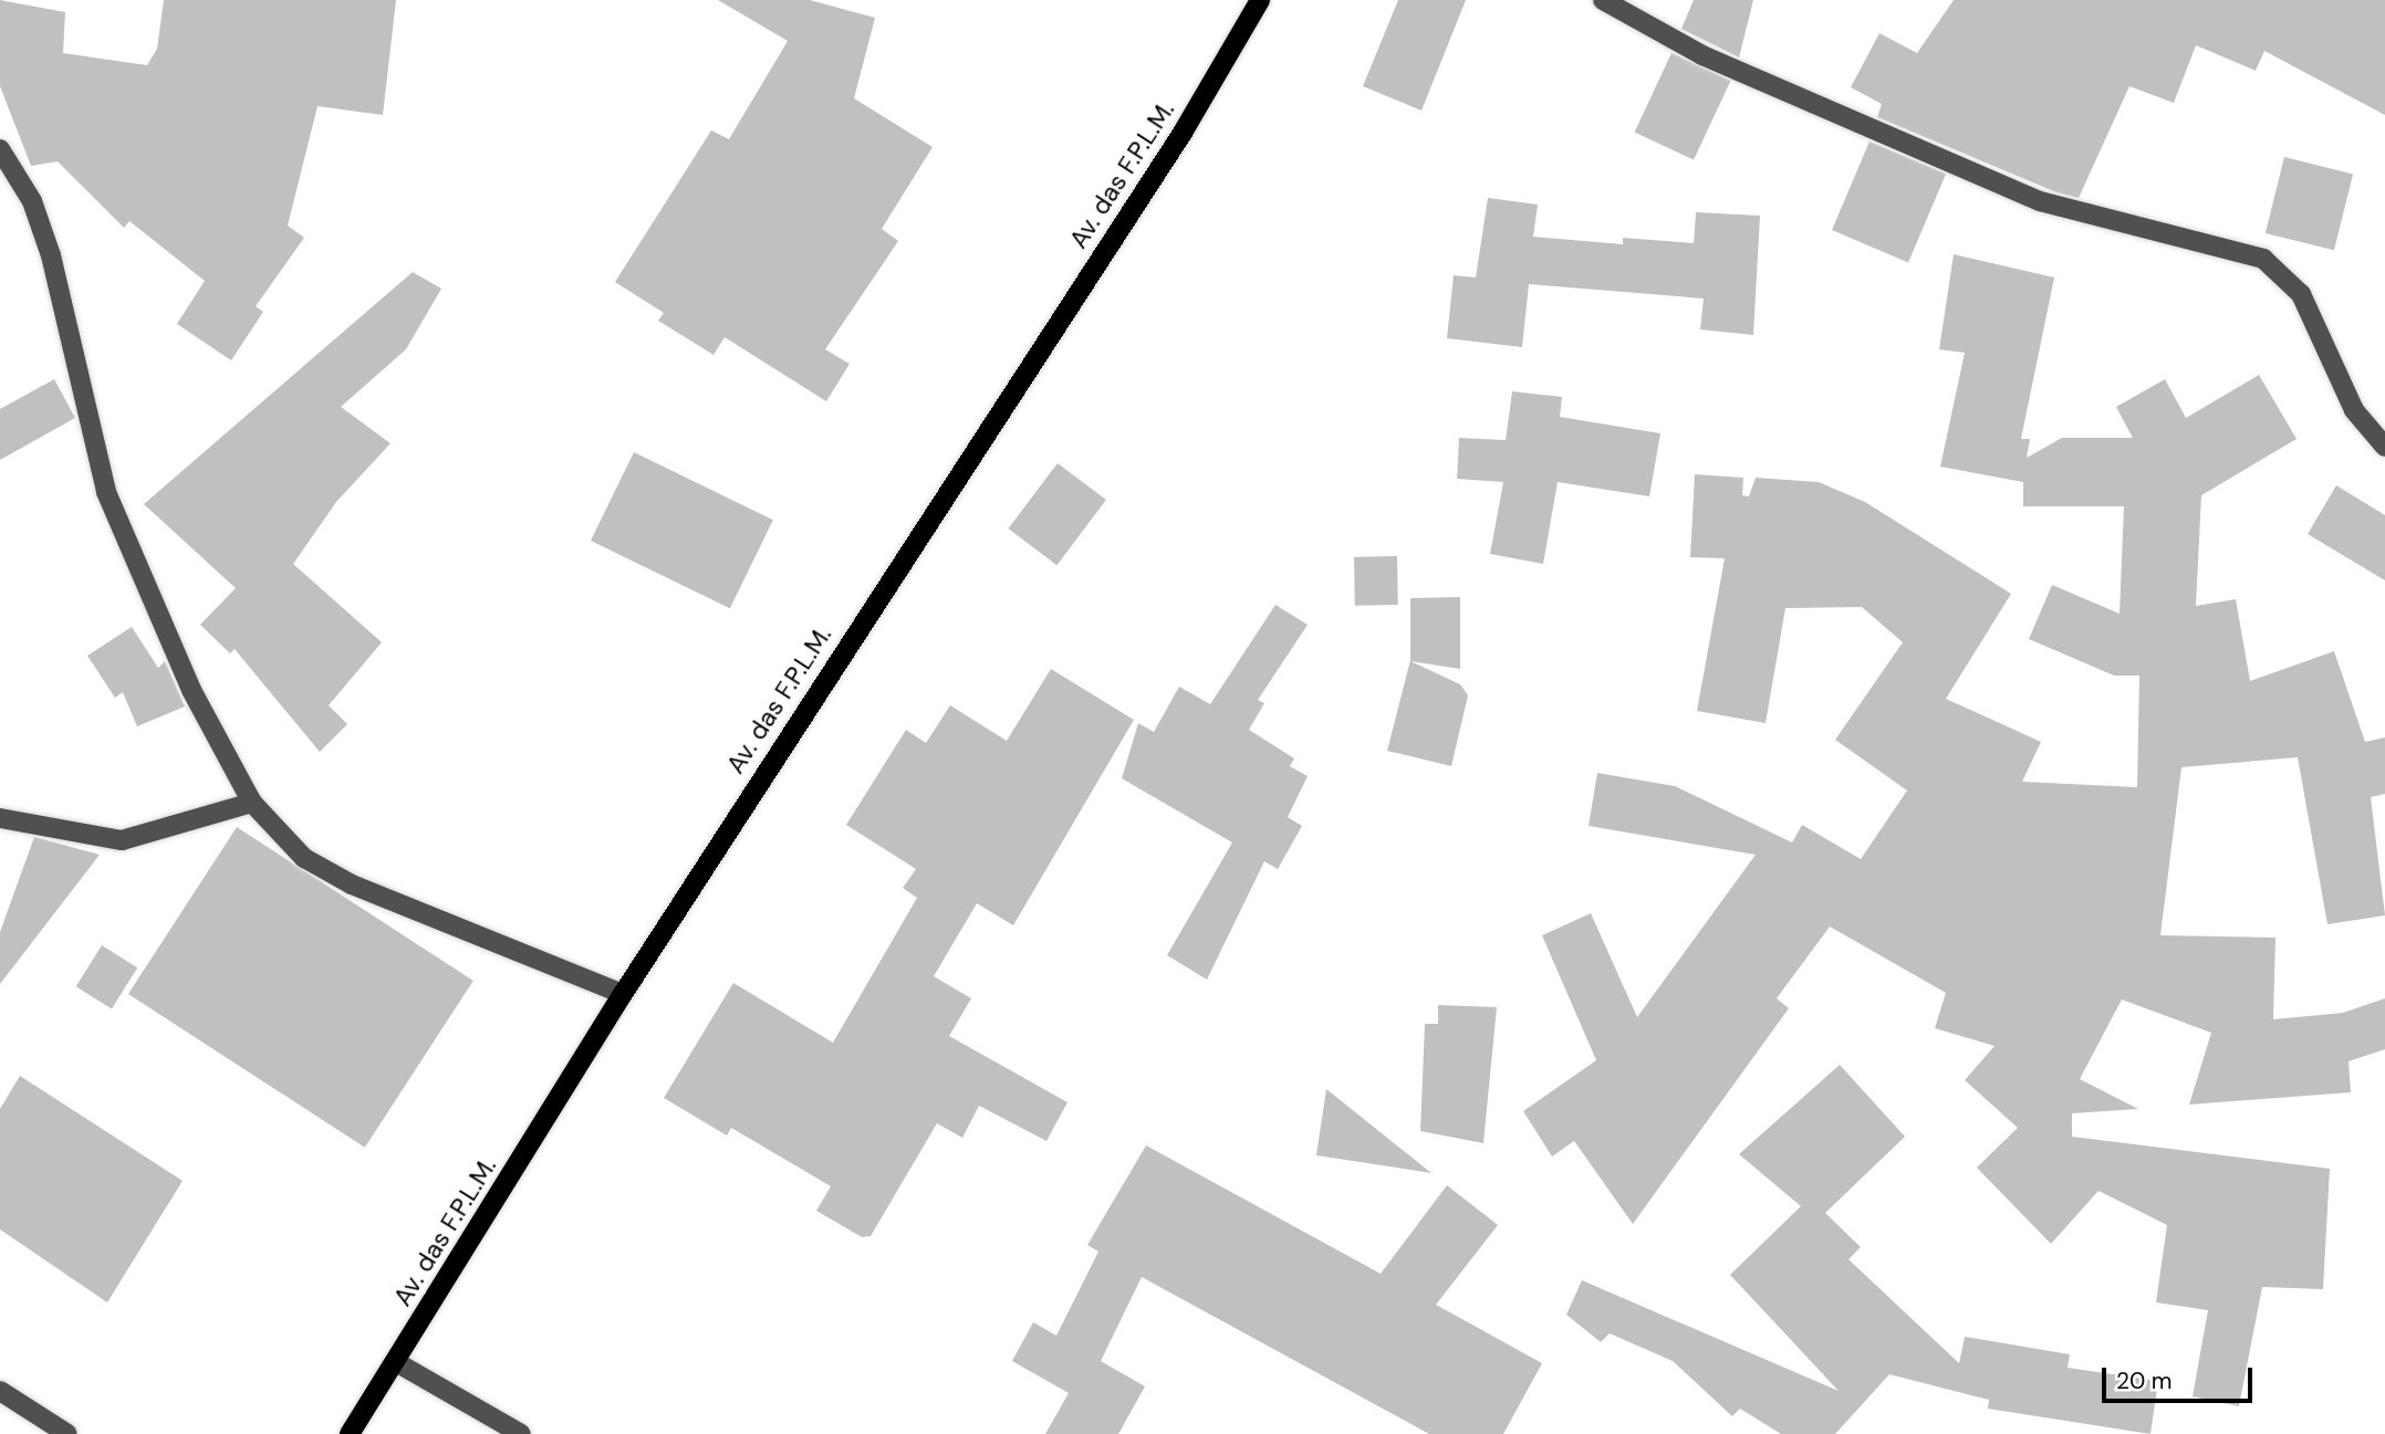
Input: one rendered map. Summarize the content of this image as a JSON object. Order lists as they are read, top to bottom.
{
  "streets": {
    "main road": ["Av. das F.P.L.M."]
  },
  "scale_bar": "20 m"
}
